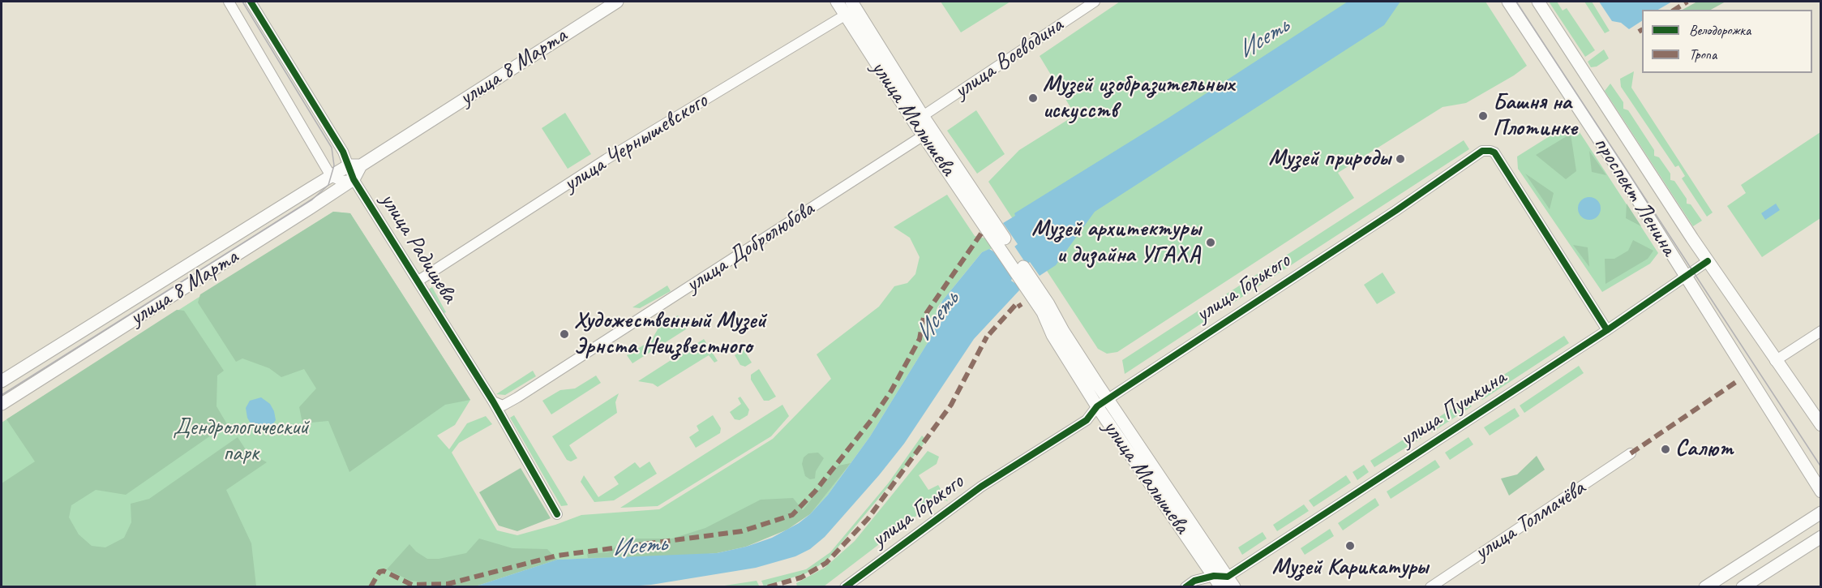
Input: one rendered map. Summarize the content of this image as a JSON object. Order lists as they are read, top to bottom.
{
  "streets": {
    "main road": ["улица 8 Марта", "улица Малышева", "проспект Ленина"],
    "street": [
      "улица Воеводина",
      "улица Чернышевского",
      "улица Добролюбова",
      "улица Радищева",
      "улица Горького",
      "улица Пушкина",
      "улица Толмачёва"
    ]
  },
  "crossings": [
    ["улица Воеводина", "улица Малышева"],
    ["улица 8 Марта", "улица Радищева"],
    ["улица Малышева", "улица Чернышевского"],
    ["улица Малышева", "улица Добролюбова"],
    ["улица Малышева", "улица Горького"],
    ["улица Малышева", "улица Пушкина"],
    ["улица Чернышевского", "улица Радищева"],
    ["проспект Ленина", "улица Пушкина"],
    ["улица Добролюбова", "улица Радищева"],
    ["улица Горького", "улица Пушкина"]
  ],
  "water": ["Исеть"],
  "parks": ["Дендрологический парк"],
  "places": [
    "Музей изобразительных искусств",
    "Башня на Плотинке",
    "Музей природы",
    "Музей архитектуры и дизайна УГАХА",
    "Художественный Музей Эрнста Неизвестного",
    "Салют",
    "Музей Карикатуры"
  ],
  "legend": ["Велодорожка", "Тропа"]
}
